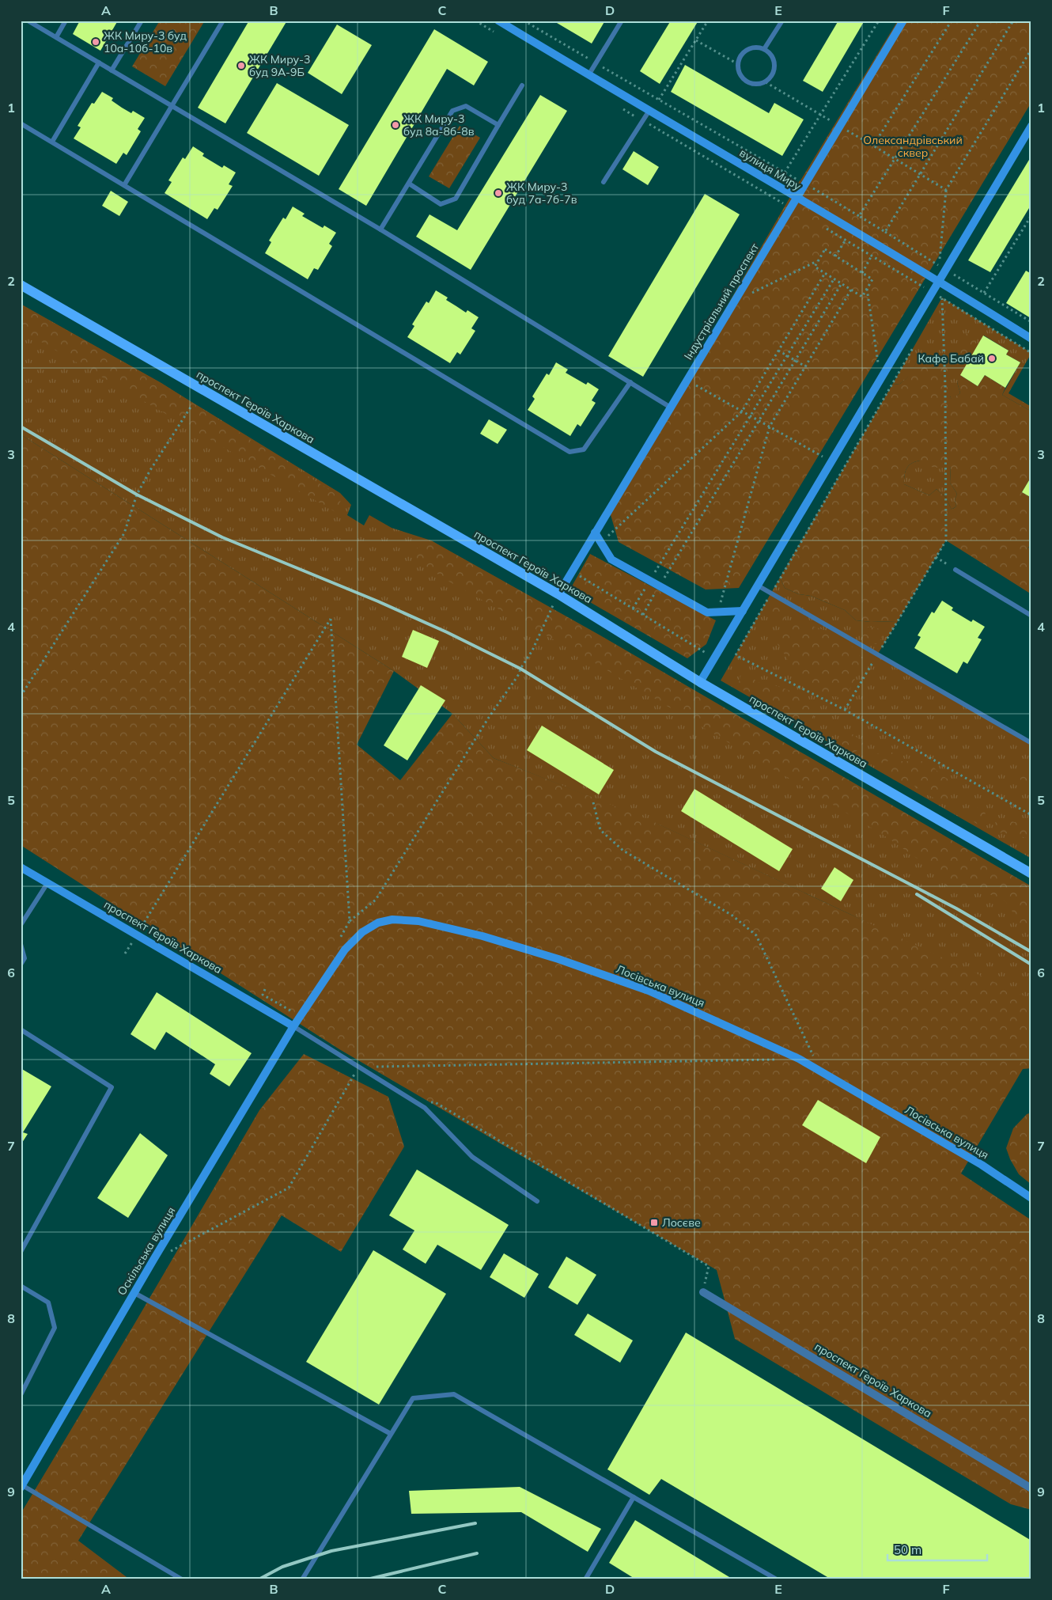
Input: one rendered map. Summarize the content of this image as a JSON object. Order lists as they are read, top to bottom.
{
  "streets": {
    "main road": ["проспект Героїв Харкова"],
    "street": [
      "вулиця Миру",
      "Індустріальний проспект",
      "Лосівська вулиця",
      "Оскільська вулиця"
    ]
  },
  "crossings": [
    ["вулиця Миру", "Індустріальний проспект"],
    ["Індустріальний проспект", "проспект Героїв Харкова"],
    ["проспект Героїв Харкова", "Лосівська вулиця"],
    ["проспект Героїв Харкова", "Оскільська вулиця"],
    ["Лосівська вулиця", "Оскільська вулиця"]
  ],
  "parks": ["Олександрівський сквер"],
  "places": {
    "other": [
      "ЖК Миру-3 буд 10а-10б-10в",
      "ЖК Миру-3 буд 9А-9Б",
      "ЖК Миру-3 буд 8а-8б-8в",
      "ЖК Миру-3 буд 7а-7б-7в",
      "Кафе Бабай"
    ],
    "transit": ["Лосєве"]
  },
  "scale_bar": "50 m",
  "grid": {
    "columns": [
      "A",
      "B",
      "C",
      "D",
      "E",
      "F"
    ],
    "rows": [
      "1",
      "2",
      "3",
      "4",
      "5",
      "6",
      "7",
      "8",
      "9"
    ]
  }
}
